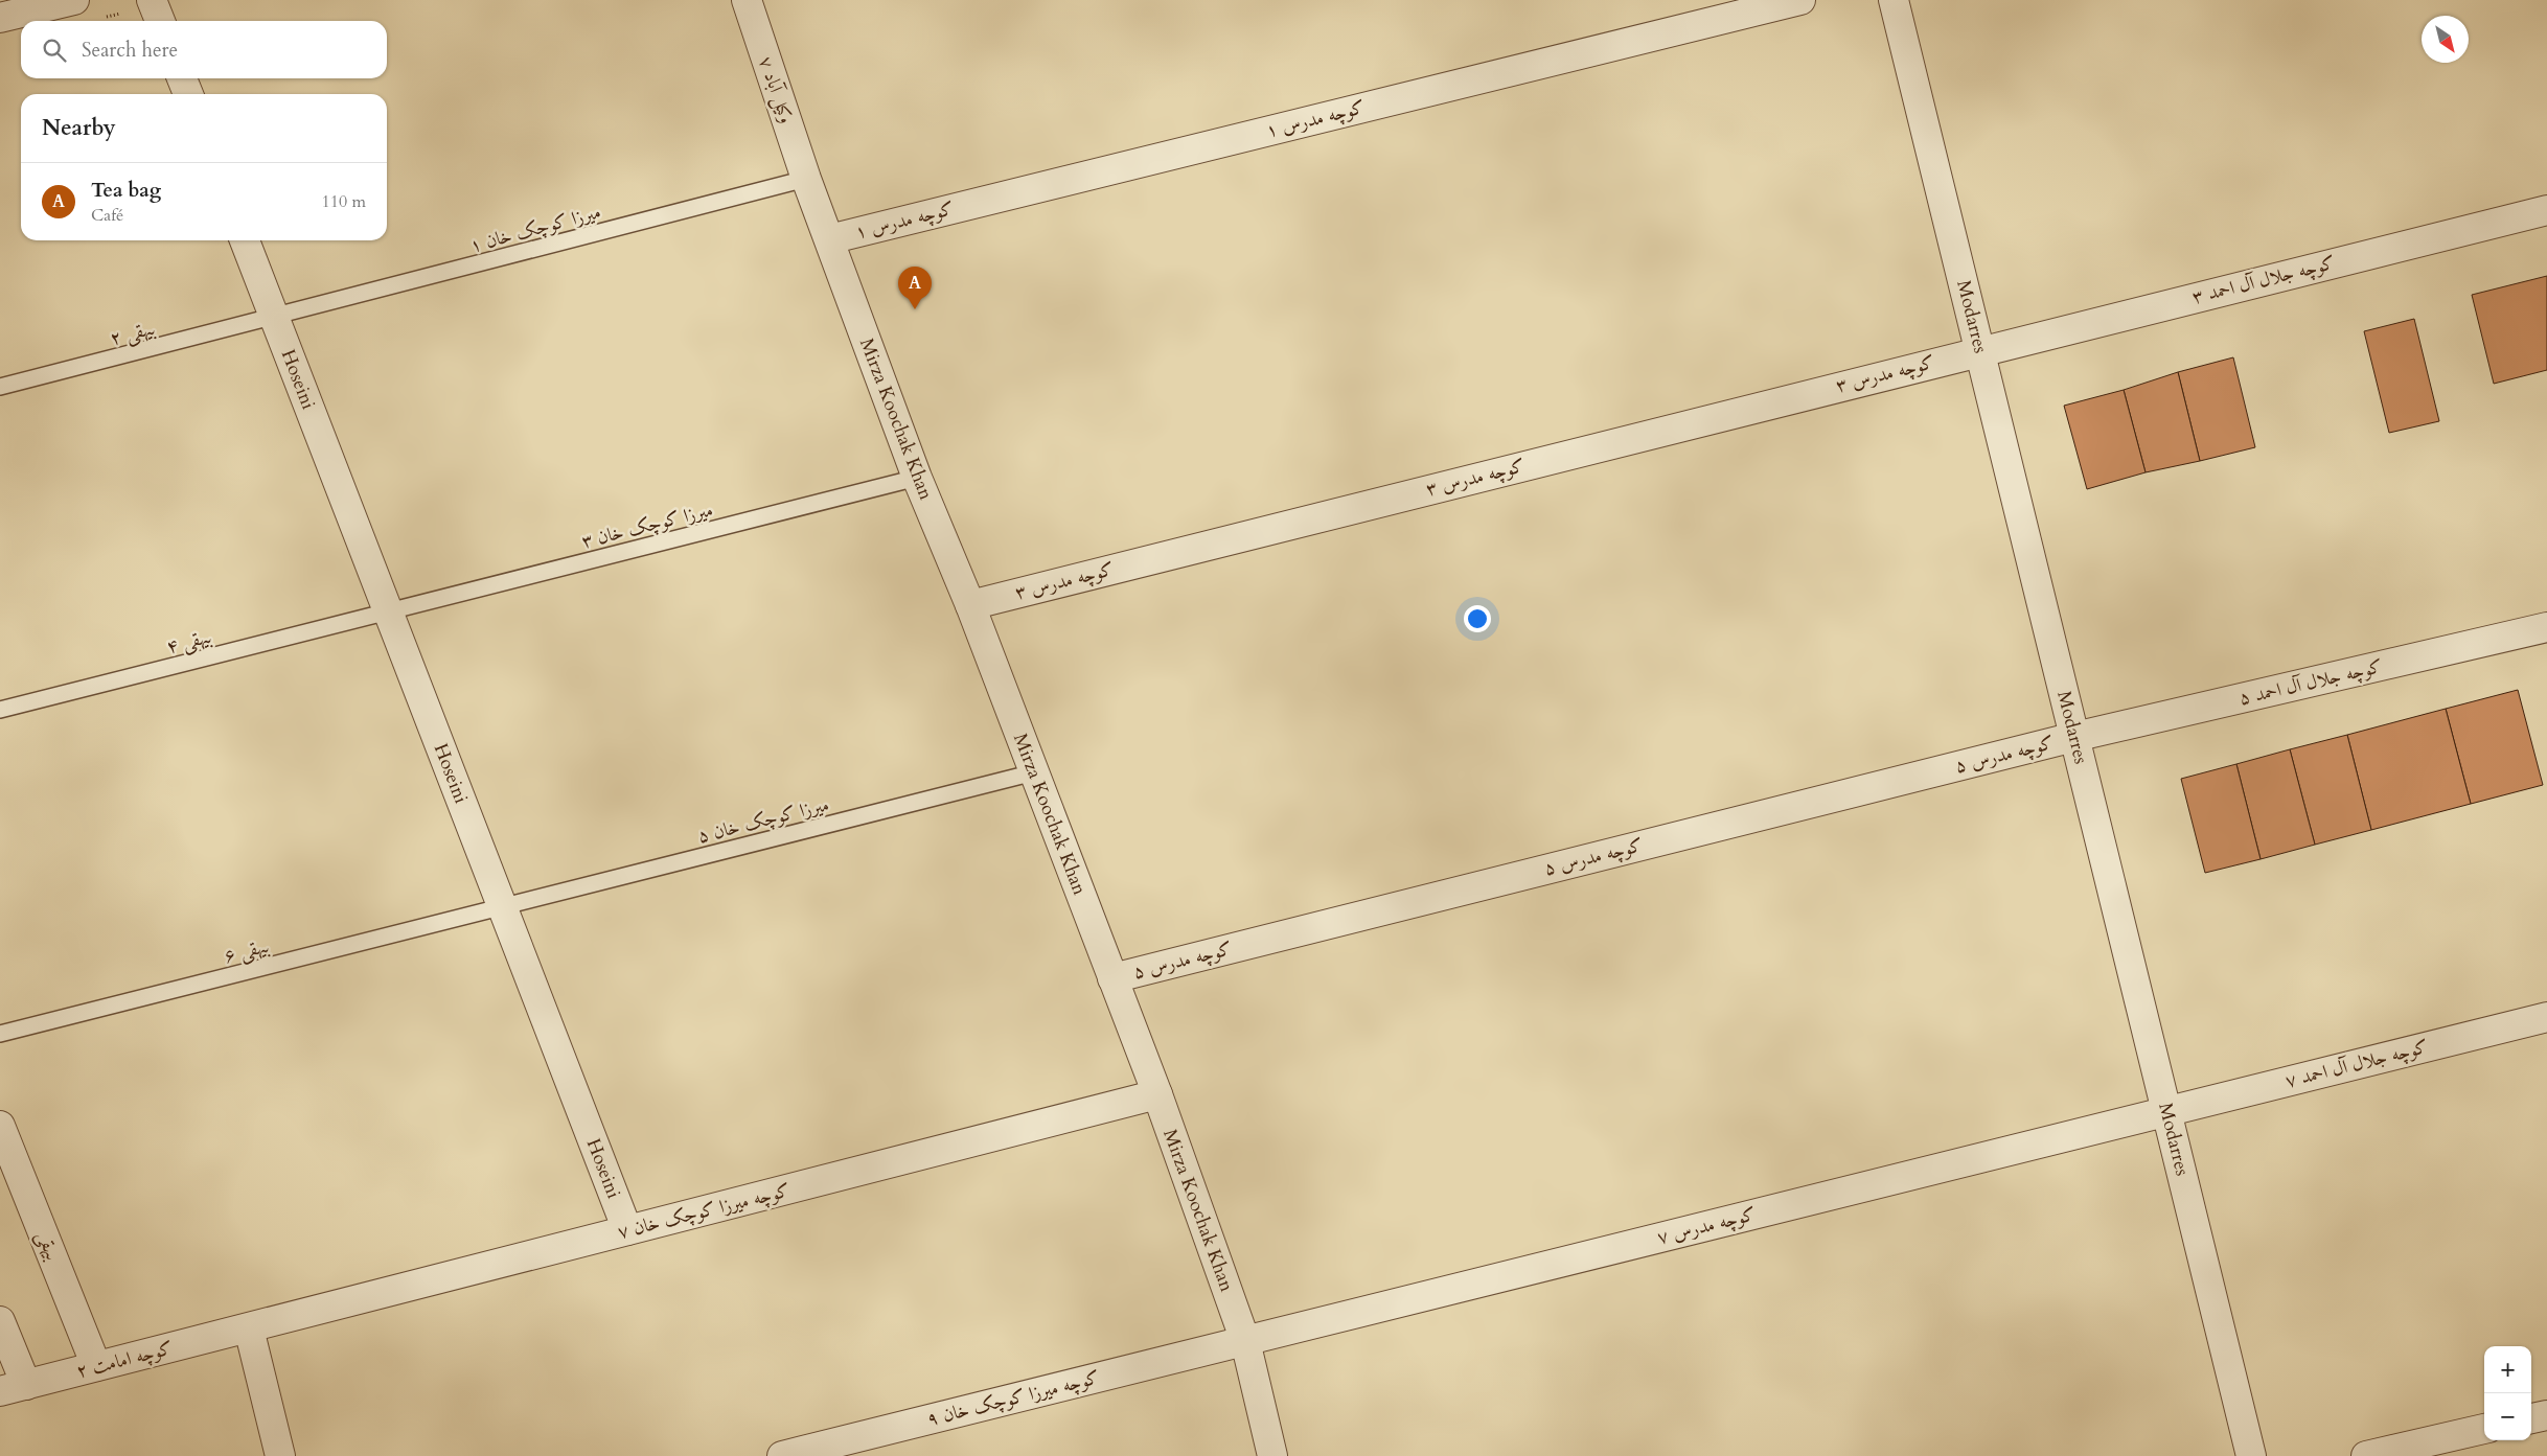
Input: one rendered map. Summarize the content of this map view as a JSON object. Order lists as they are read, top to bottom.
{
  "streets": {
    "street": [
      "۷ وکیل آباد",
      "کوچه مدرس ۱",
      "کوچه جلال آل احمد ۳",
      "Modarres",
      "کوچه مدرس ۳",
      "Hoseini",
      "Mirza Koochak Khan",
      "کوچه جلال آل احمد ۵",
      "کوچه مدرس ۵",
      "کوچه جلال آل احمد ۷",
      "کوچه میرزا کوچک خان ۷",
      "کوچه مدرس ۷",
      "بیهقی",
      "کوچه امامت ۲",
      "کوچه میرزا کوچک خان ۹"
    ],
    "lane": [
      "میرزا کوچک خان ۱",
      "بیهقی ۲",
      "میرزا کوچک خان ۳",
      "بیهقی ۴",
      "میرزا کوچک خان ۵",
      "بیهقی ۶"
    ]
  },
  "crossings": [
    ["۷ وکیل آباد", "میرزا کوچک خان ۱"],
    ["۷ وکیل آباد", "Mirza Koochak Khan"],
    ["کوچه مدرس ۱", "Mirza Koochak Khan"],
    ["میرزا کوچک خان ۱", "بیهقی ۲"],
    ["میرزا کوچک خان ۱", "Hoseini"],
    ["میرزا کوچک خان ۱", "Mirza Koochak Khan"],
    ["کوچه جلال آل احمد ۳", "Modarres"],
    ["کوچه جلال آل احمد ۳", "کوچه مدرس ۳"],
    ["Modarres", "کوچه مدرس ۳"],
    ["Modarres", "کوچه جلال آل احمد ۵"],
    ["Modarres", "کوچه مدرس ۵"],
    ["Modarres", "کوچه جلال آل احمد ۷"],
    ["Modarres", "کوچه مدرس ۷"],
    ["بیهقی ۲", "Hoseini"],
    ["کوچه مدرس ۳", "Mirza Koochak Khan"],
    ["Hoseini", "میرزا کوچک خان ۳"],
    ["Hoseini", "بیهقی ۴"],
    ["Hoseini", "میرزا کوچک خان ۵"],
    ["Hoseini", "بیهقی ۶"],
    ["Hoseini", "کوچه میرزا کوچک خان ۷"],
    ["Mirza Koochak Khan", "میرزا کوچک خان ۳"],
    ["Mirza Koochak Khan", "کوچه مدرس ۵"],
    ["Mirza Koochak Khan", "میرزا کوچک خان ۵"],
    ["Mirza Koochak Khan", "کوچه میرزا کوچک خان ۷"],
    ["Mirza Koochak Khan", "کوچه مدرس ۷"],
    ["Mirza Koochak Khan", "کوچه میرزا کوچک خان ۹"],
    ["میرزا کوچک خان ۳", "بیهقی ۴"],
    ["کوچه جلال آل احمد ۵", "کوچه مدرس ۵"],
    ["میرزا کوچک خان ۵", "بیهقی ۶"],
    ["کوچه جلال آل احمد ۷", "کوچه مدرس ۷"],
    ["کوچه میرزا کوچک خان ۷", "کوچه امامت ۲"],
    ["کوچه مدرس ۷", "کوچه میرزا کوچک خان ۹"],
    ["بیهقی", "کوچه امامت ۲"]
  ],
  "north": "bottom right",
  "page": {
    "search": "Search here",
    "heading": "Nearby",
    "list": [
      {
        "mark": "A",
        "name": "Tea bag",
        "note": "Café",
        "value": "110 m"
      }
    ],
    "pins": "A",
    "map_buttons": ["+", "−"]
  }
}
